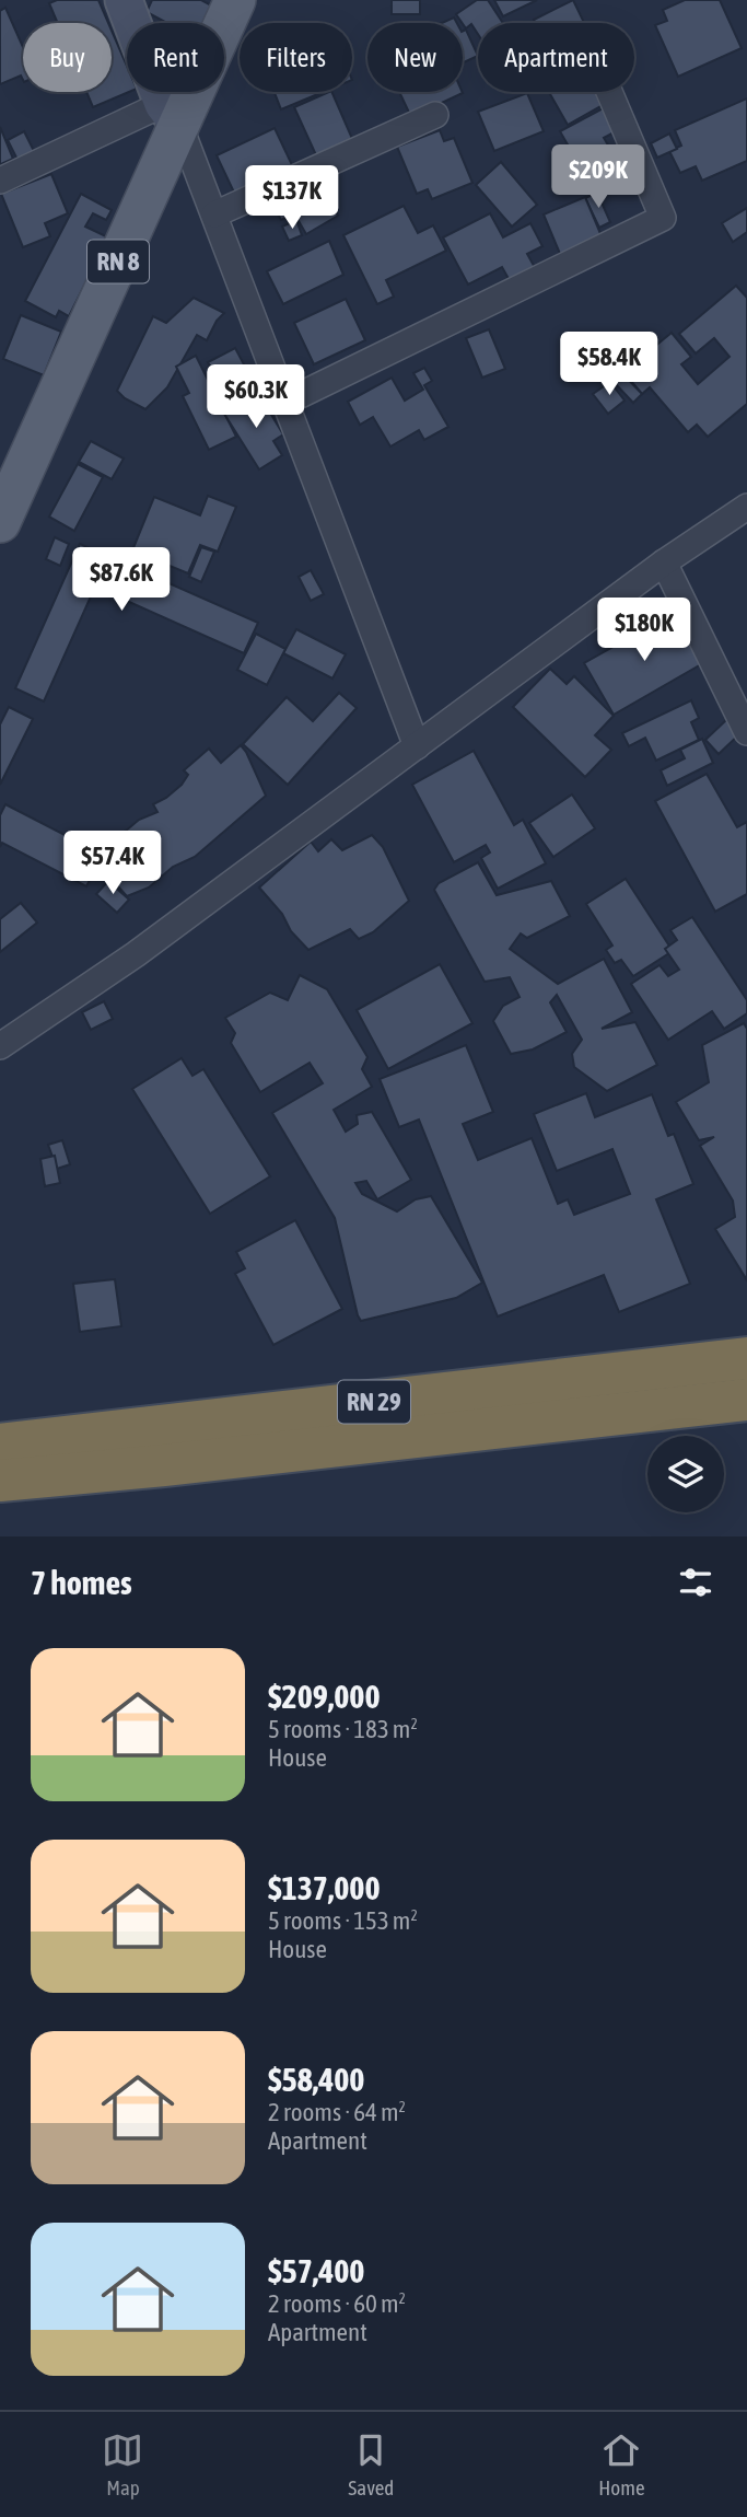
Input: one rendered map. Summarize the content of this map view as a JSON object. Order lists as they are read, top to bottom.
{
  "streets": {
    "highway": ["RN 29"],
    "main road": ["RN 8"]
  },
  "page": {
    "chip": [
      "Buy",
      "Rent",
      "Filters",
      "New",
      "Apartment"
    ],
    "price": [
      "$209K",
      "$137K",
      "$58.4K",
      "$60.3K",
      "$87.6K",
      "$180K",
      "$57.4K"
    ],
    "heading": "7 homes",
    "list": [
      {
        "name": "$209,000",
        "note": "5 rooms · 183 m² · House"
      },
      {
        "name": "$137,000",
        "note": "5 rooms · 153 m² · House"
      },
      {
        "name": "$58,400",
        "note": "2 rooms · 64 m² · Apartment"
      },
      {
        "name": "$57,400",
        "note": "2 rooms · 60 m² · Apartment"
      }
    ],
    "tabs": ["Map", "Saved", "Home"]
  }
}
